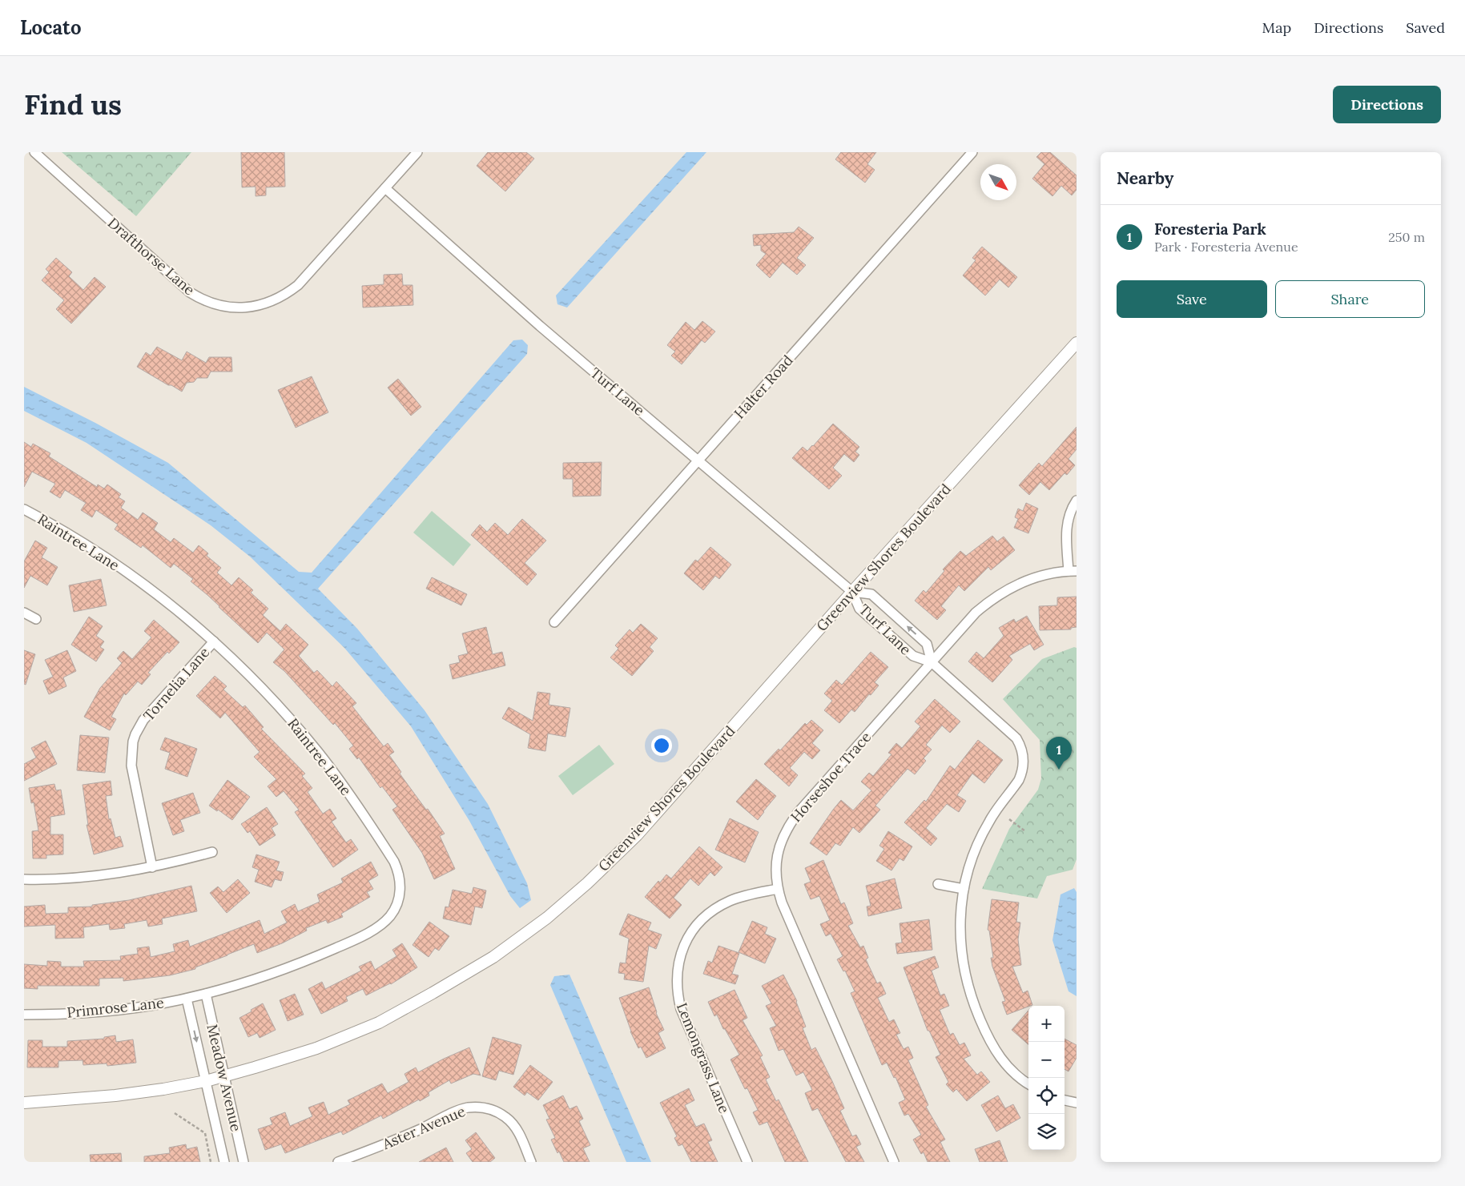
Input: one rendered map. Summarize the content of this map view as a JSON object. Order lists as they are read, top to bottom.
{
  "streets": {
    "street": [
      "Drafthorse Lane",
      "Halter Road",
      "Turf Lane",
      "Raintree Lane",
      "Greenview Shores Boulevard",
      "Tornelia Lane",
      "Horseshoe Trace",
      "Primrose Lane",
      "Lemongrass Lane",
      "Meadow Avenue",
      "Aster Avenue"
    ]
  },
  "crossings": [
    ["Drafthorse Lane", "Turf Lane"],
    ["Halter Road", "Turf Lane"],
    ["Turf Lane", "Greenview Shores Boulevard"],
    ["Turf Lane", "Horseshoe Trace"],
    ["Raintree Lane", "Tornelia Lane"],
    ["Raintree Lane", "Primrose Lane"],
    ["Raintree Lane", "Meadow Avenue"],
    ["Greenview Shores Boulevard", "Meadow Avenue"],
    ["Horseshoe Trace", "Lemongrass Lane"],
    ["Primrose Lane", "Meadow Avenue"]
  ],
  "north": "bottom right",
  "page": {
    "header": "Locato",
    "nav": ["Map", "Directions", "Saved"],
    "buttons": [
      "Directions",
      ["Save", "Share"]
    ],
    "title": "Find us",
    "heading": "Nearby",
    "list": [
      {
        "mark": "1",
        "name": "Foresteria Park",
        "note": "Park · Foresteria Avenue",
        "value": "250 m"
      }
    ],
    "pins": "1",
    "map_buttons": ["+", "−"]
  }
}
